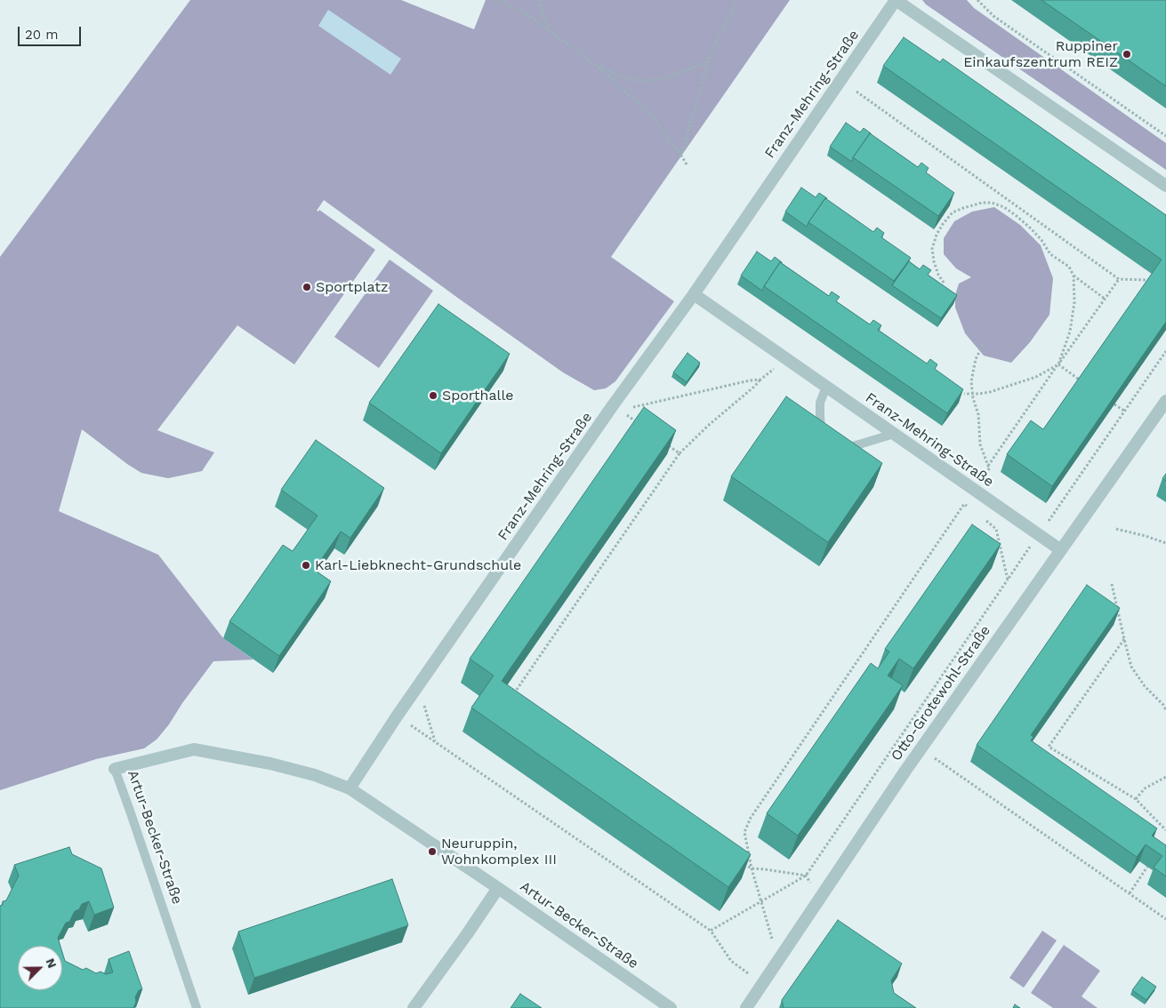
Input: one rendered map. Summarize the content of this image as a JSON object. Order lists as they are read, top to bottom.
{
  "streets": {
    "street": ["Franz-Mehring-Straße", "Otto-Grotewohl-Straße", "Artur-Becker-Straße"]
  },
  "crossings": [
    ["Franz-Mehring-Straße", "Otto-Grotewohl-Straße"],
    ["Franz-Mehring-Straße", "Artur-Becker-Straße"]
  ],
  "places": [
    "Ruppiner Einkaufszentrum REIZ",
    "Sportplatz",
    "Sporthalle",
    "Karl-Liebknecht-Grundschule",
    "Neuruppin, Wohnkomplex III"
  ],
  "scale_bar": "20 m",
  "north": "top right"
}
